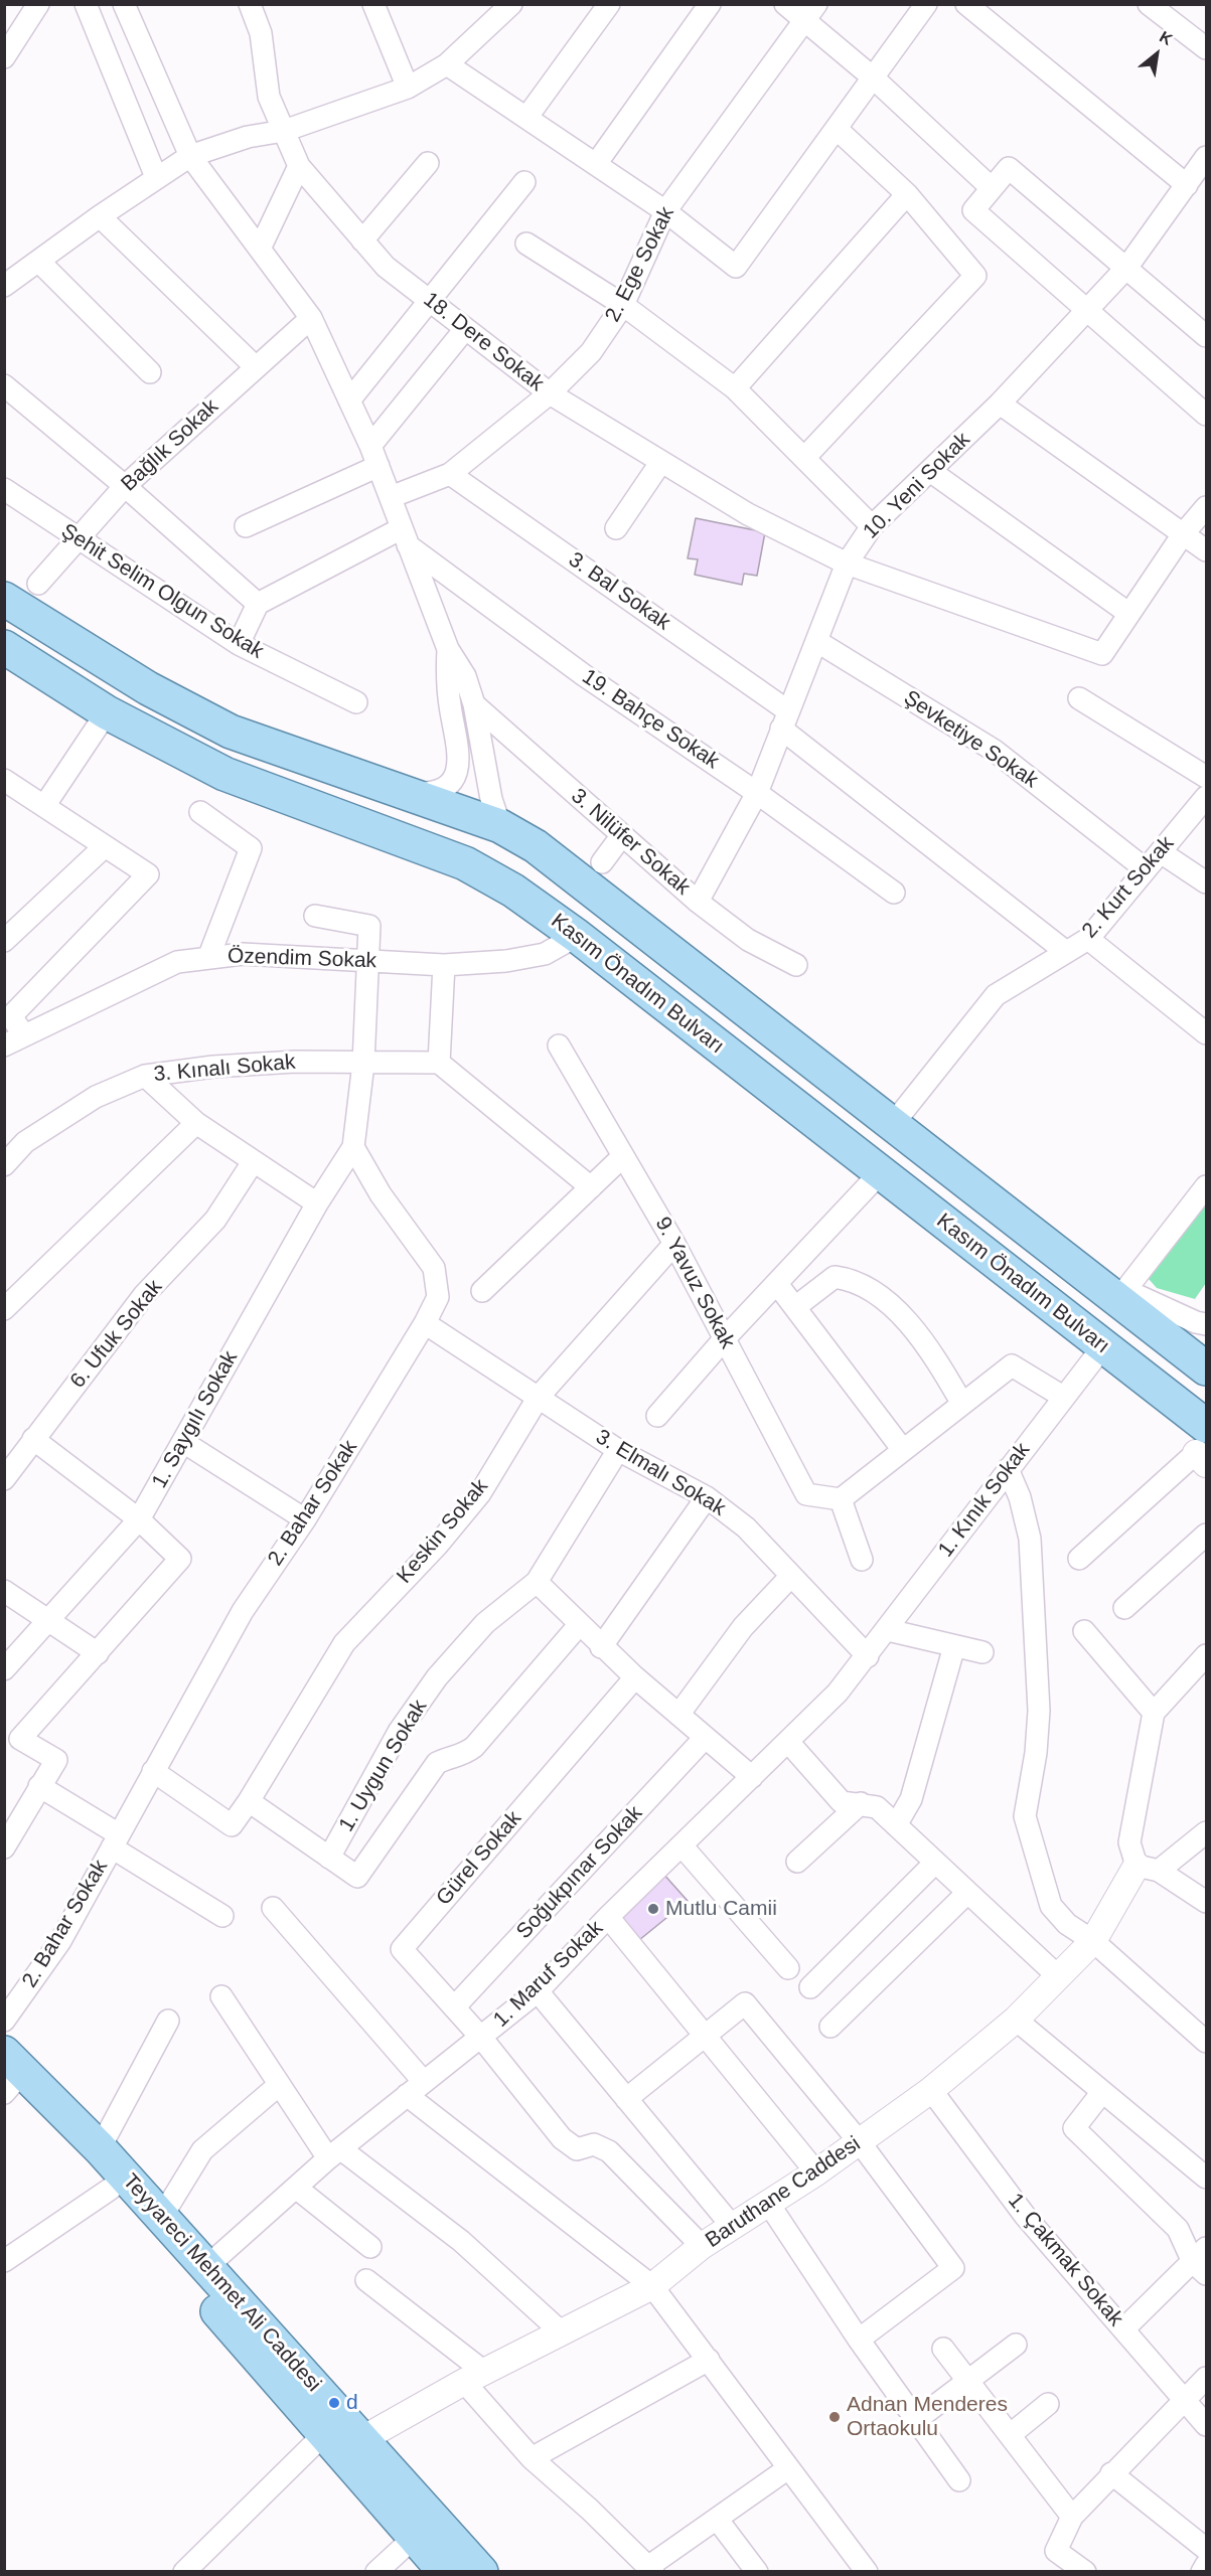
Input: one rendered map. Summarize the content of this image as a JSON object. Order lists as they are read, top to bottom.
{
  "streets": {
    "main road": ["Kasım Önadım Bulvarı", "Teyyareci Mehmet Ali Caddesi"],
    "street": [
      "2. Ege Sokak",
      "18. Dere Sokak",
      "Bağlık Sokak",
      "10. Yeni Sokak",
      "Şehit Selim Olgun Sokak",
      "3. Bal Sokak",
      "19. Bahçe Sokak",
      "Şevketiye Sokak",
      "3. Nilüfer Sokak",
      "2. Kurt Sokak",
      "Özendim Sokak",
      "3. Kınalı Sokak",
      "9. Yavuz Sokak",
      "6. Ufuk Sokak",
      "1. Saygılı Sokak",
      "3. Elmalı Sokak",
      "1. Kınık Sokak",
      "2. Bahar Sokak",
      "Keskin Sokak",
      "1. Uygun Sokak",
      "Gürel Sokak",
      "Soğukpınar Sokak",
      "1. Maruf Sokak",
      "Baruthane Caddesi",
      "1. Çakmak Sokak"
    ]
  },
  "crossings": [
    ["2. Ege Sokak", "18. Dere Sokak"],
    ["2. Ege Sokak", "3. Bal Sokak"],
    ["18. Dere Sokak", "10. Yeni Sokak"],
    ["Bağlık Sokak", "Şehit Selim Olgun Sokak"],
    ["10. Yeni Sokak", "3. Bal Sokak"],
    ["10. Yeni Sokak", "19. Bahçe Sokak"],
    ["10. Yeni Sokak", "Şevketiye Sokak"],
    ["10. Yeni Sokak", "3. Nilüfer Sokak"],
    ["3. Bal Sokak", "2. Kurt Sokak"],
    ["Şevketiye Sokak", "2. Kurt Sokak"],
    ["Özendim Sokak", "Kasım Önadım Bulvarı"],
    ["Kasım Önadım Bulvarı", "1. Kınık Sokak"],
    ["9. Yavuz Sokak", "Keskin Sokak"],
    ["1. Saygılı Sokak", "2. Bahar Sokak"],
    ["3. Elmalı Sokak", "1. Kınık Sokak"],
    ["3. Elmalı Sokak", "2. Bahar Sokak"],
    ["3. Elmalı Sokak", "Keskin Sokak"],
    ["3. Elmalı Sokak", "1. Uygun Sokak"],
    ["3. Elmalı Sokak", "1. Maruf Sokak"],
    ["1. Kınık Sokak", "1. Maruf Sokak"],
    ["2. Bahar Sokak", "Keskin Sokak"],
    ["Gürel Sokak", "Soğukpınar Sokak"],
    ["Gürel Sokak", "1. Maruf Sokak"],
    ["Gürel Sokak", "Baruthane Caddesi"],
    ["1. Maruf Sokak", "Teyyareci Mehmet Ali Caddesi"],
    ["Baruthane Caddesi", "1. Çakmak Sokak"],
    ["Baruthane Caddesi", "Teyyareci Mehmet Ali Caddesi"]
  ],
  "places": ["Mutlu Camii", "d", "Adnan Menderes Ortaokulu"],
  "north": "top right"
}
